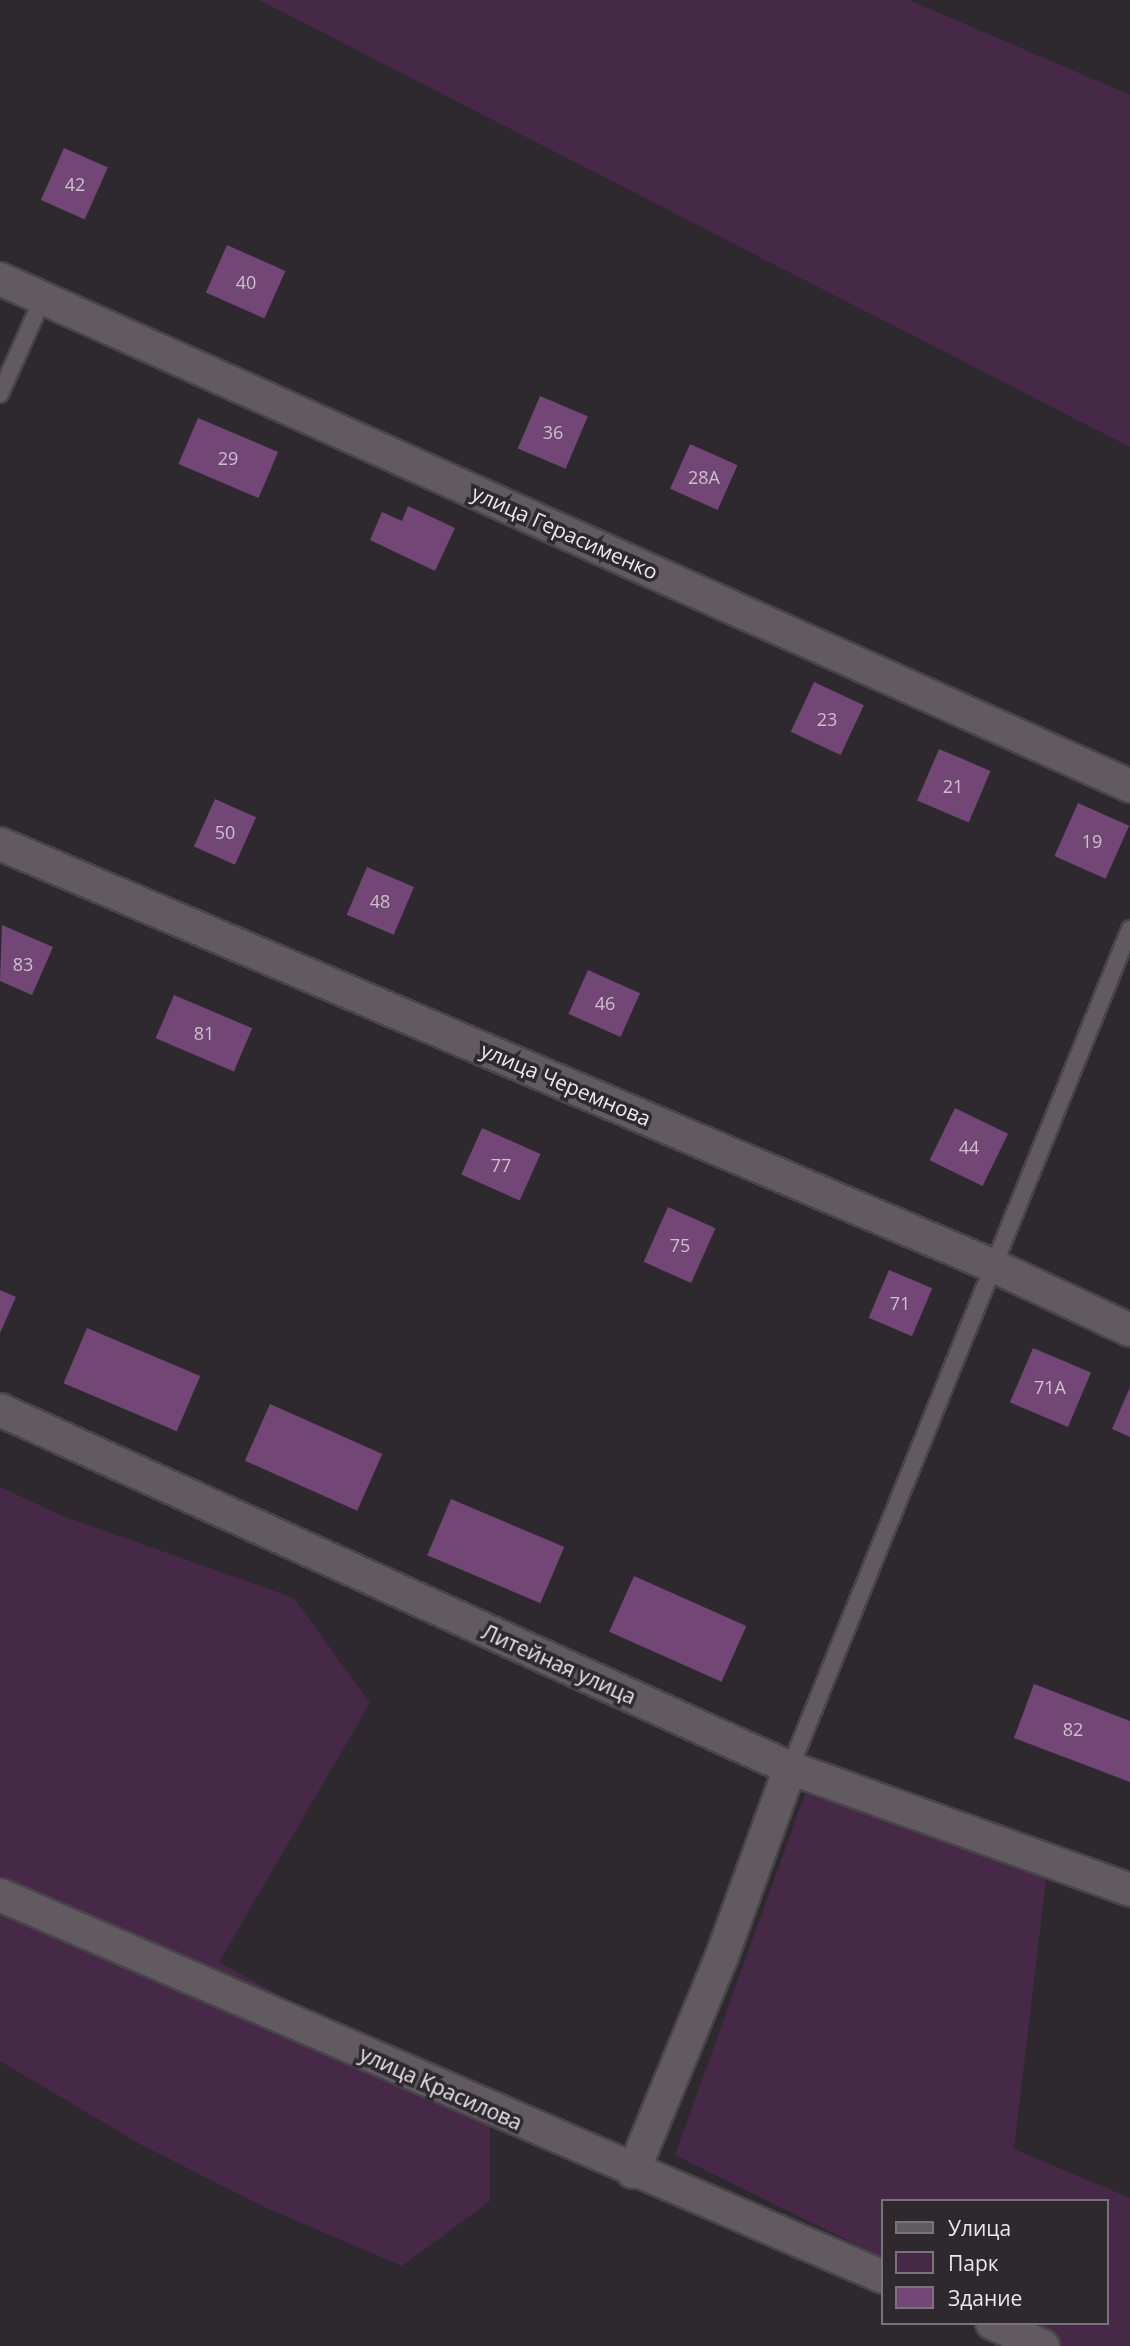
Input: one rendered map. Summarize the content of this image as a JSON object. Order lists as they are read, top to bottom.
{
  "streets": {
    "street": [
      "улица Герасименко",
      "улица Черемнова",
      "Литейная улица",
      "улица Красилова"
    ]
  },
  "house_numbers": [
    "42",
    "40",
    "36",
    "29",
    "28А",
    "23",
    "21",
    "50",
    "19",
    "48",
    "83",
    "46",
    "81",
    "44",
    "77",
    "75",
    "71",
    "71А",
    "82"
  ],
  "legend": ["Улица", "Парк", "Здание"]
}
